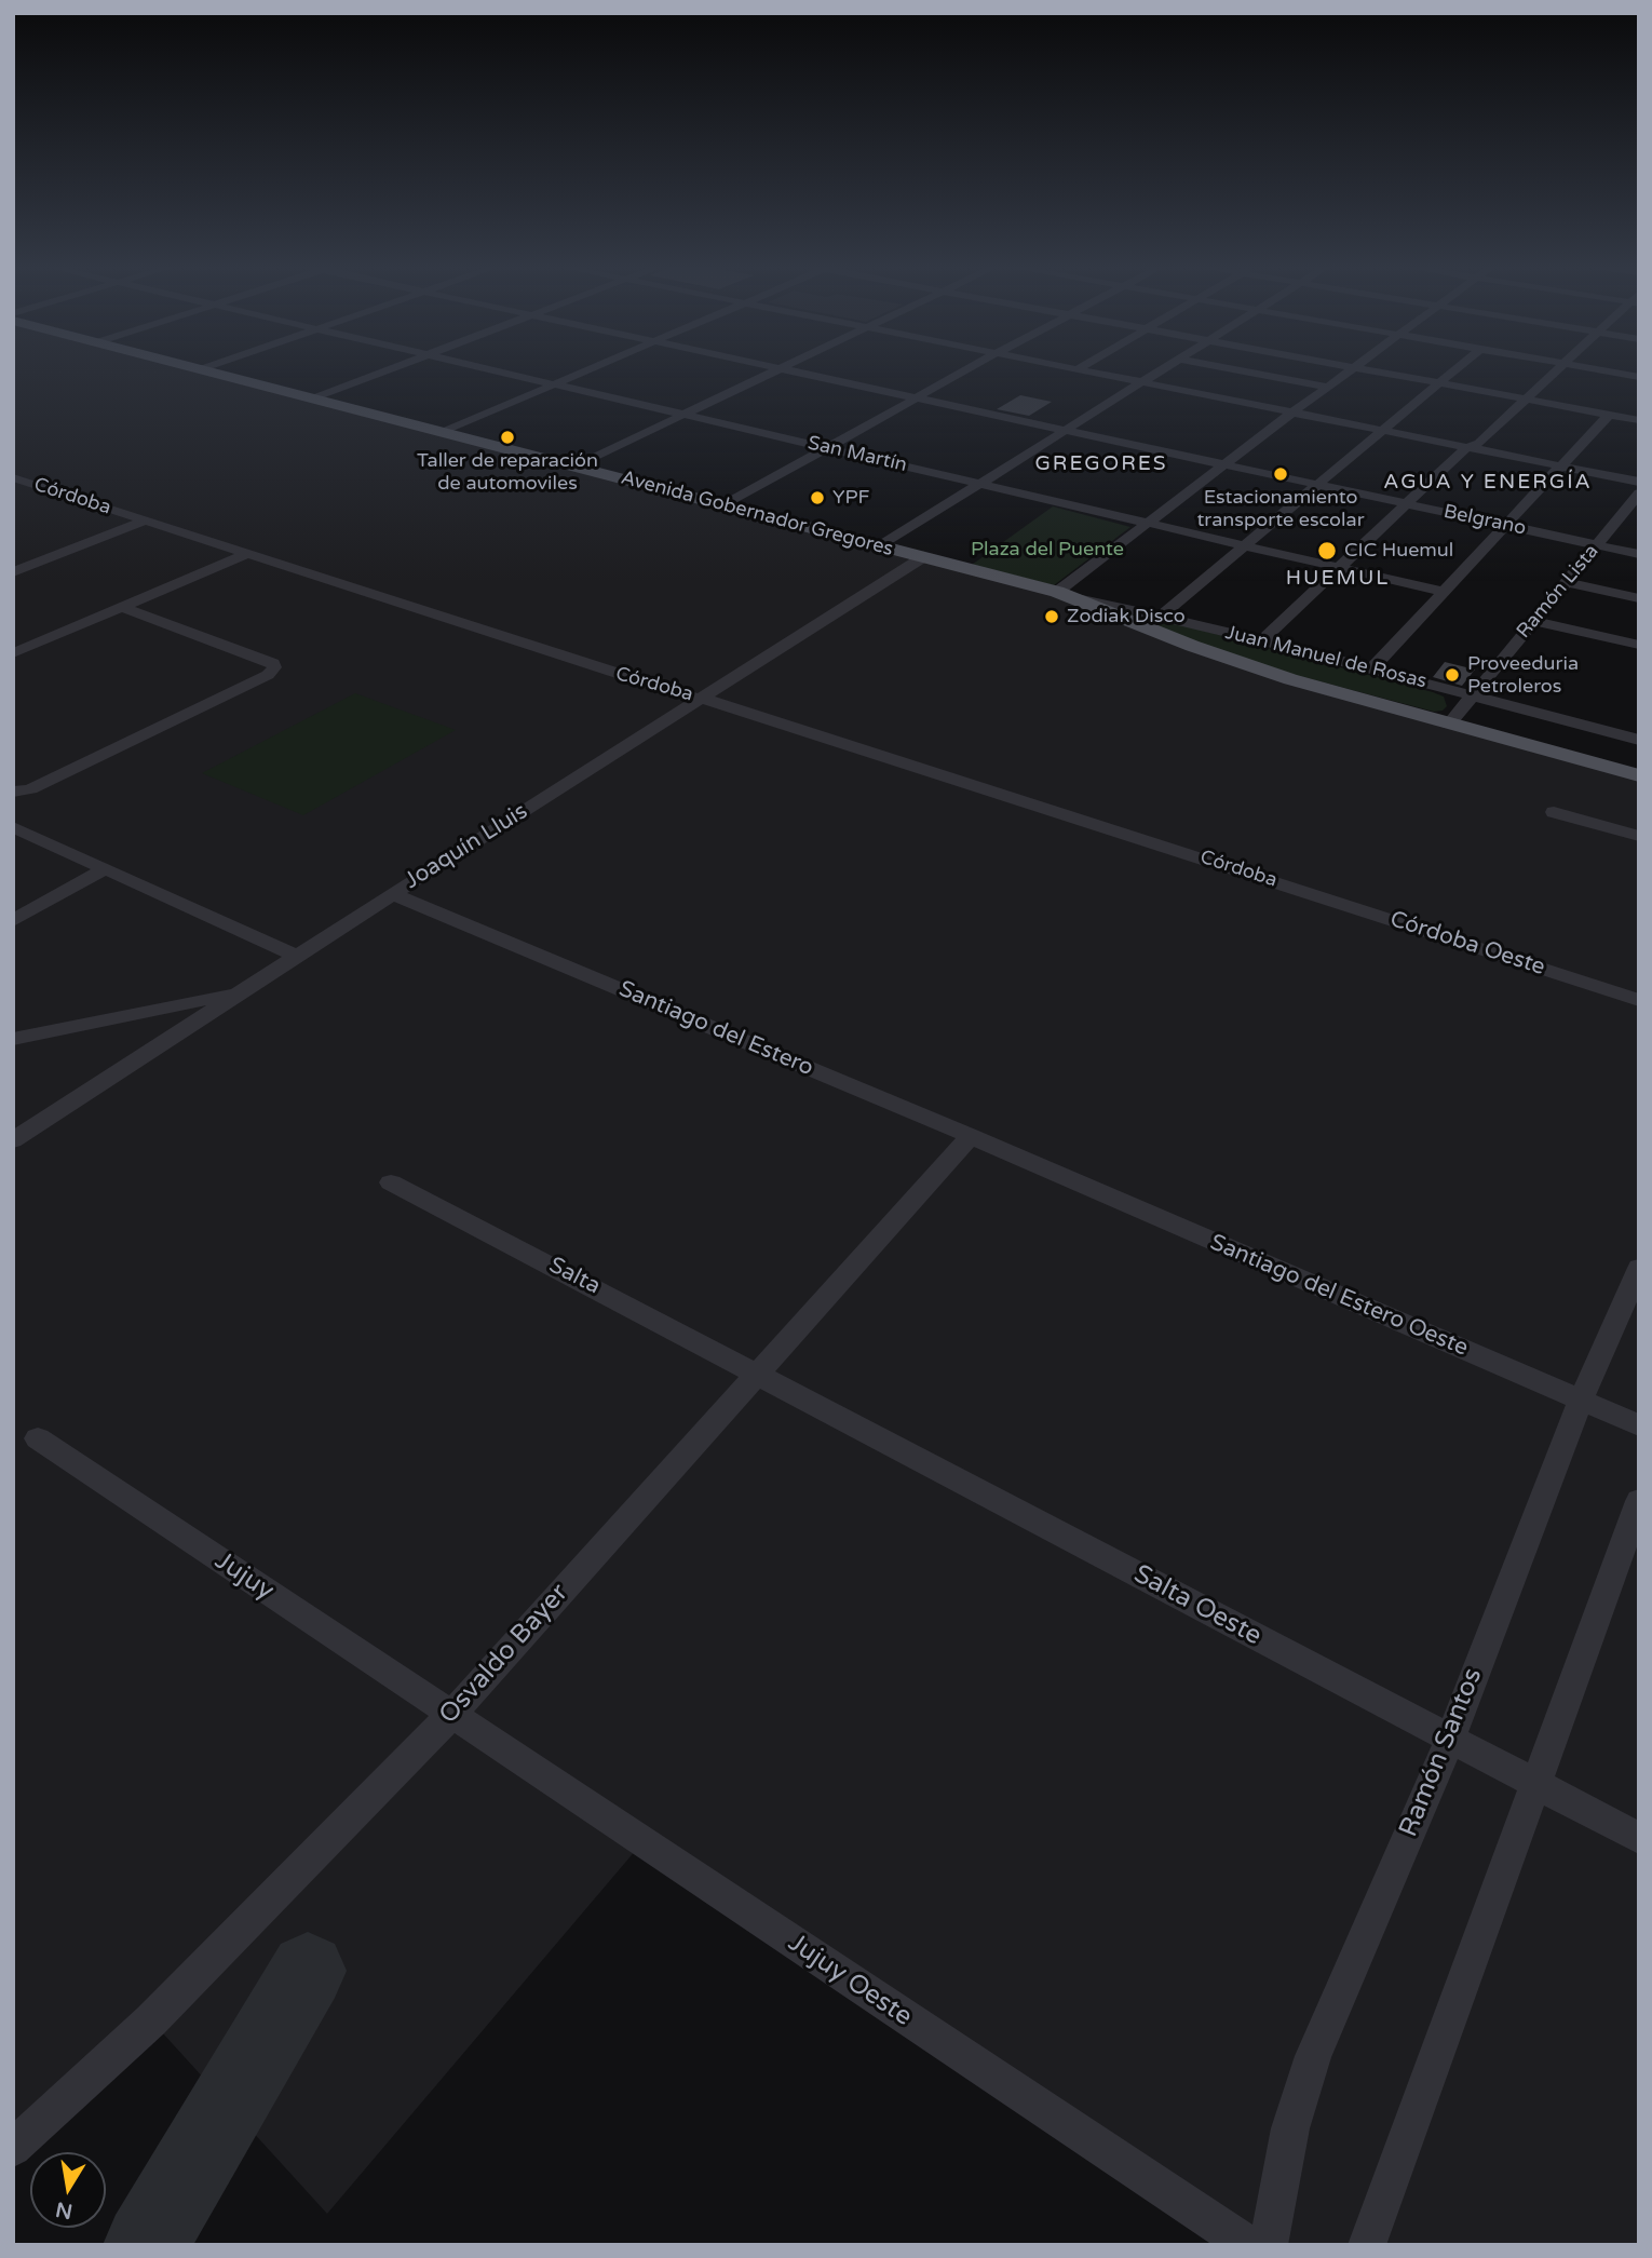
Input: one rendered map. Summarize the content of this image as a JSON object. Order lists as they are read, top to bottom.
{
  "streets": {
    "main road": ["Avenida Gobernador Gregores"],
    "street": [
      "San Martín",
      "Córdoba",
      "Belgrano",
      "Ramón Lista",
      "Juan Manuel de Rosas",
      "Joaquín Lluis",
      "Córdoba Oeste",
      "Santiago del Estero",
      "Salta",
      "Santiago del Estero Oeste",
      "Jujuy",
      "Salta Oeste",
      "Osvaldo Bayer",
      "Ramón Santos",
      "Jujuy Oeste"
    ]
  },
  "crossings": [
    ["Córdoba", "Joaquín Lluis"],
    ["Córdoba", "Córdoba Oeste"],
    ["Avenida Gobernador Gregores", "Ramón Lista"],
    ["Avenida Gobernador Gregores", "Juan Manuel de Rosas"],
    ["Avenida Gobernador Gregores", "Joaquín Lluis"],
    ["Belgrano", "Ramón Lista"],
    ["Ramón Lista", "Juan Manuel de Rosas"],
    ["Joaquín Lluis", "Santiago del Estero"],
    ["Santiago del Estero", "Santiago del Estero Oeste"],
    ["Santiago del Estero", "Osvaldo Bayer"],
    ["Salta", "Salta Oeste"],
    ["Salta", "Osvaldo Bayer"],
    ["Santiago del Estero Oeste", "Ramón Santos"],
    ["Jujuy", "Osvaldo Bayer"],
    ["Jujuy", "Jujuy Oeste"],
    ["Salta Oeste", "Osvaldo Bayer"],
    ["Salta Oeste", "Ramón Santos"],
    ["Osvaldo Bayer", "Jujuy Oeste"]
  ],
  "districts": ["GREGORES", "AGUA Y ENERGÍA", "HUEMUL"],
  "parks": ["Plaza del Puente"],
  "places": [
    "Taller de reparación de automoviles",
    "Estacionamiento transporte escolar",
    "YPF",
    "CIC Huemul",
    "Zodiak Disco",
    "Proveeduria Petroleros"
  ],
  "north": "bottom"
}
